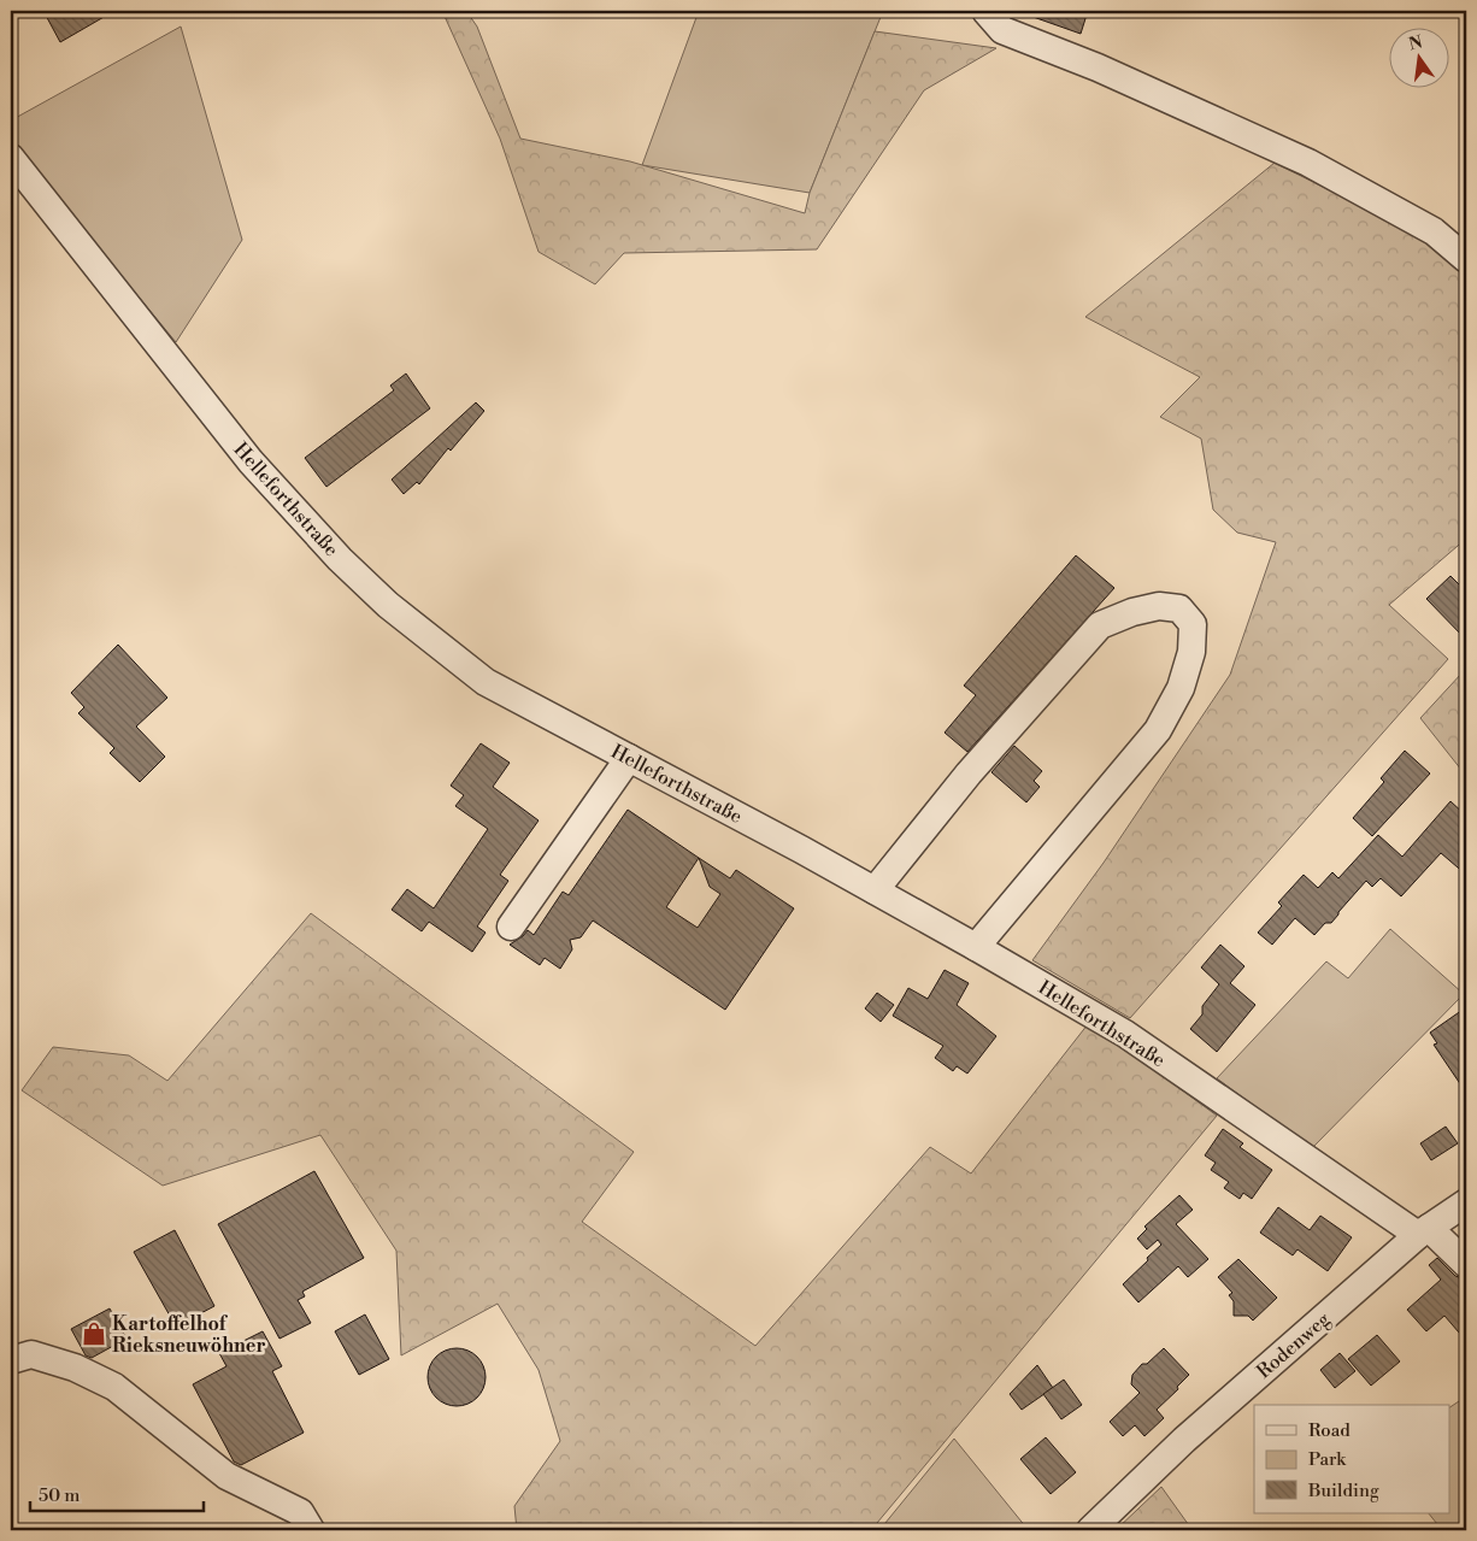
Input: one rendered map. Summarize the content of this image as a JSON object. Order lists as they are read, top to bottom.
{
  "streets": {
    "street": ["Helleforthstraße", "Rodenweg"]
  },
  "crossings": [
    ["Helleforthstraße", "Rodenweg"]
  ],
  "places": {
    "shop": ["Kartoffelhof Rieksneuwöhner"]
  },
  "legend": ["Road", "Park", "Building"],
  "scale_bar": "50 m",
  "north": "top"
}
